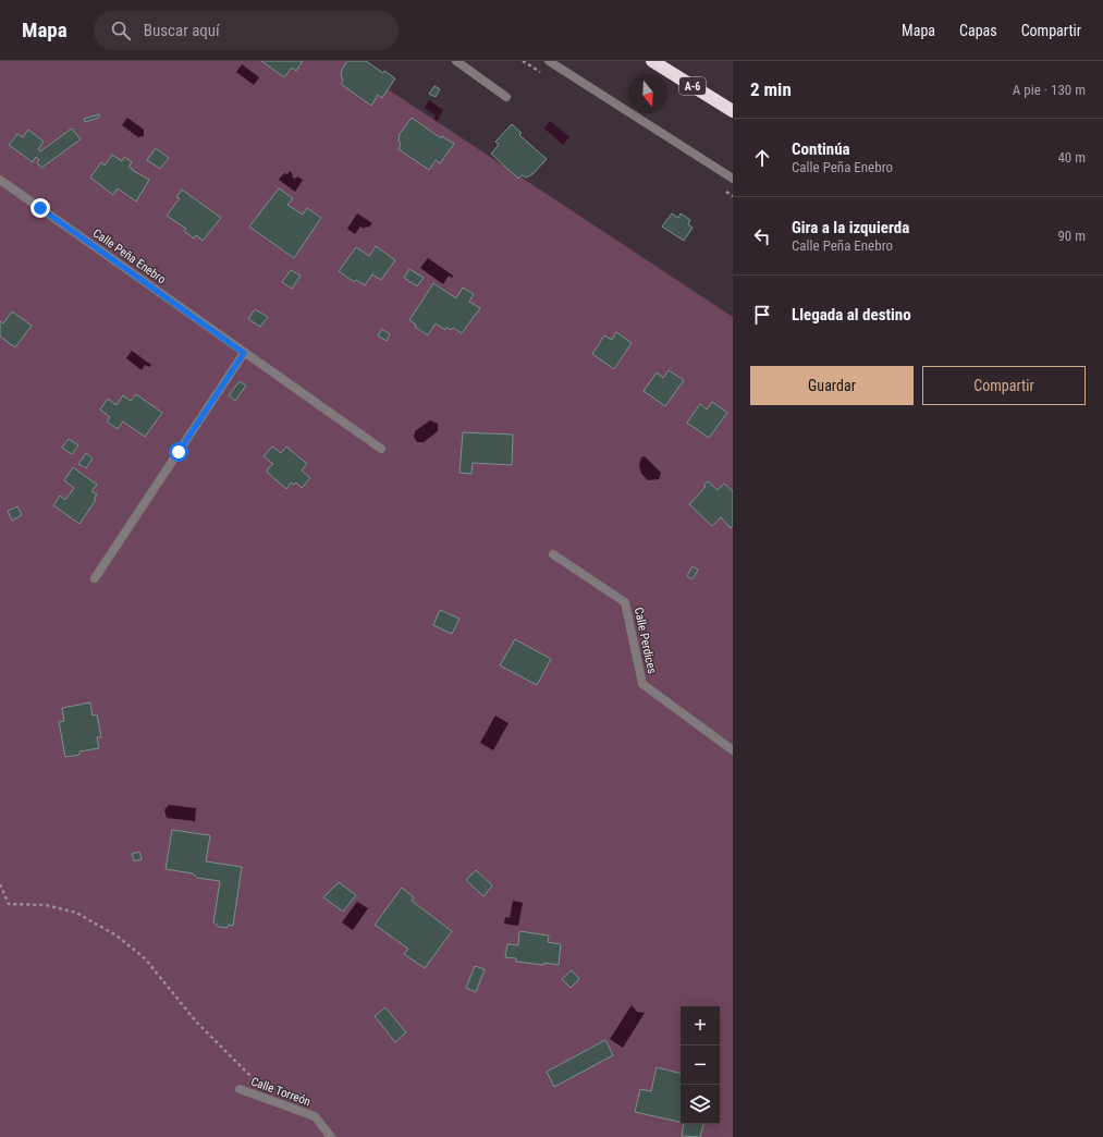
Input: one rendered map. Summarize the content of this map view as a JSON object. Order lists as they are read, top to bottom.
{
  "streets": {
    "highway": ["A-6"],
    "street": ["Calle Peña Enebro", "Calle Perdices", "Calle Torreón"]
  },
  "north": "bottom",
  "page": {
    "header": "Mapa",
    "search": "Buscar aquí",
    "nav": ["Mapa", "Capas", "Compartir"],
    "heading": ["2 min", "A pie · 130 m"],
    "list": [
      ["Continúa", "Calle Peña Enebro", "40 m"],
      ["Gira a la izquierda", "Calle Peña Enebro", "90 m"],
      "Llegada al destino"
    ],
    "buttons": ["Guardar", "Compartir"],
    "map_buttons": ["+", "−"]
  }
}
